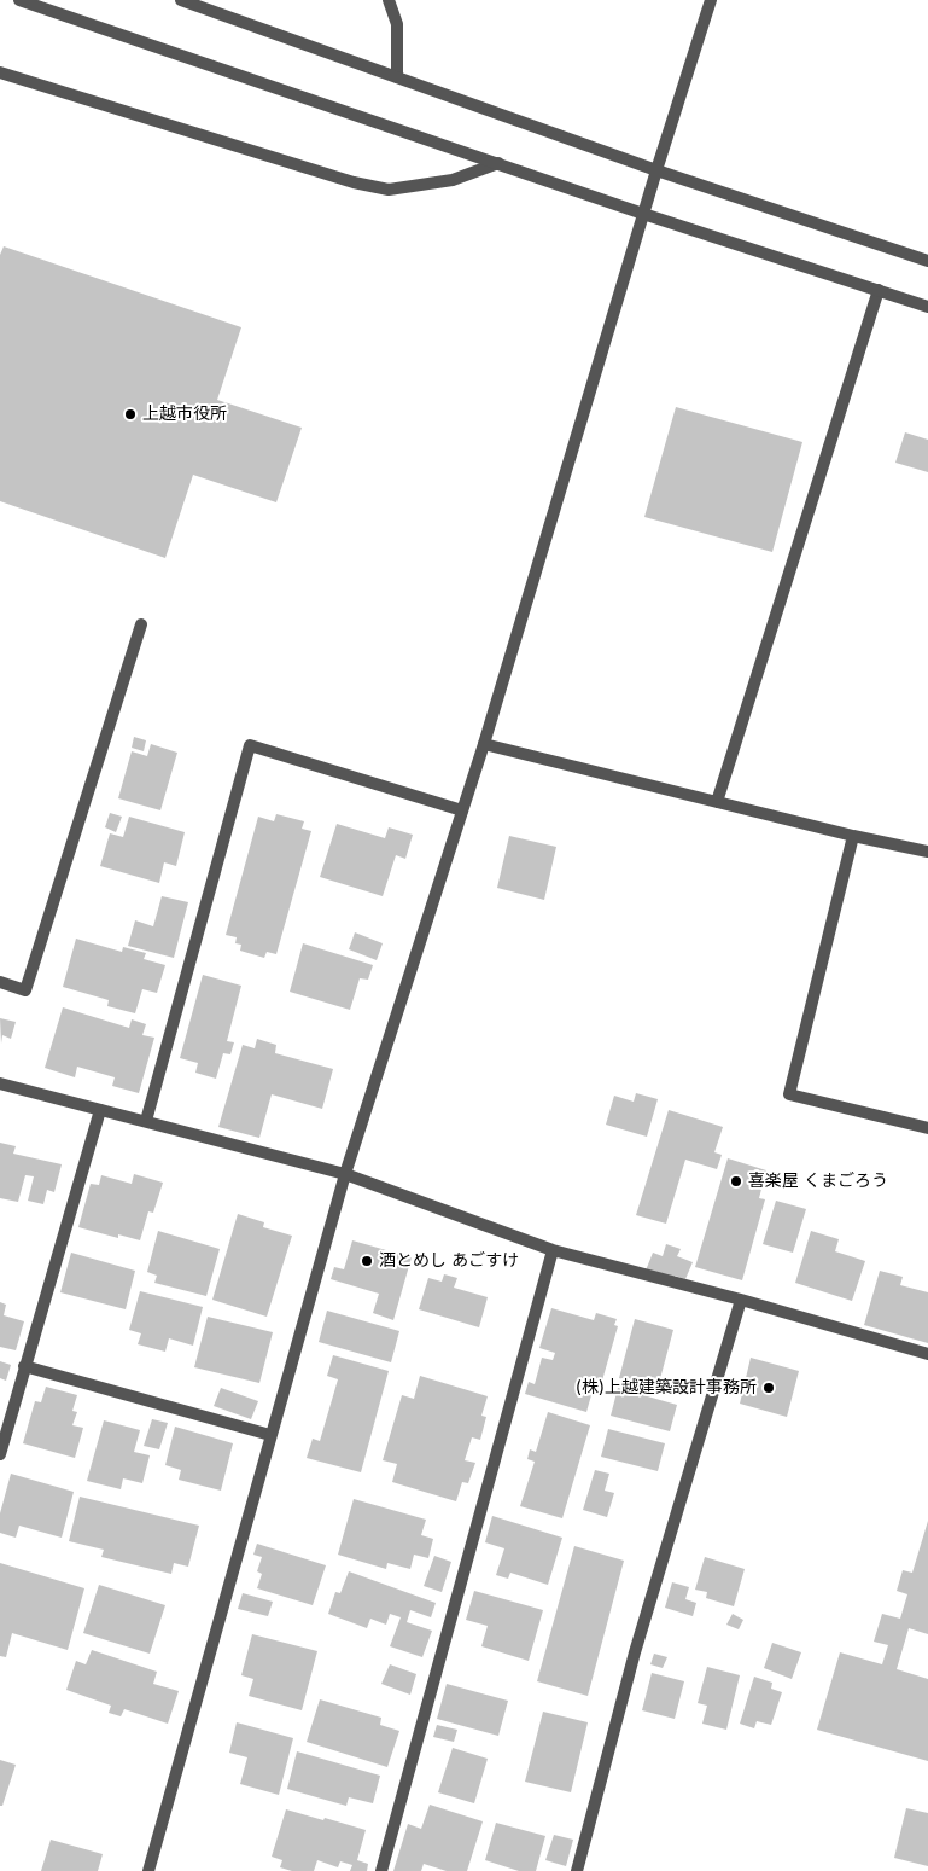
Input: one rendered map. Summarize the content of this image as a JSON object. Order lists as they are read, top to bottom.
{
  "places": [
    "上越市役所",
    "喜楽屋 くまごろう",
    "酒とめし あごすけ",
    "(株)上越建築設計事務所"
  ]
}
